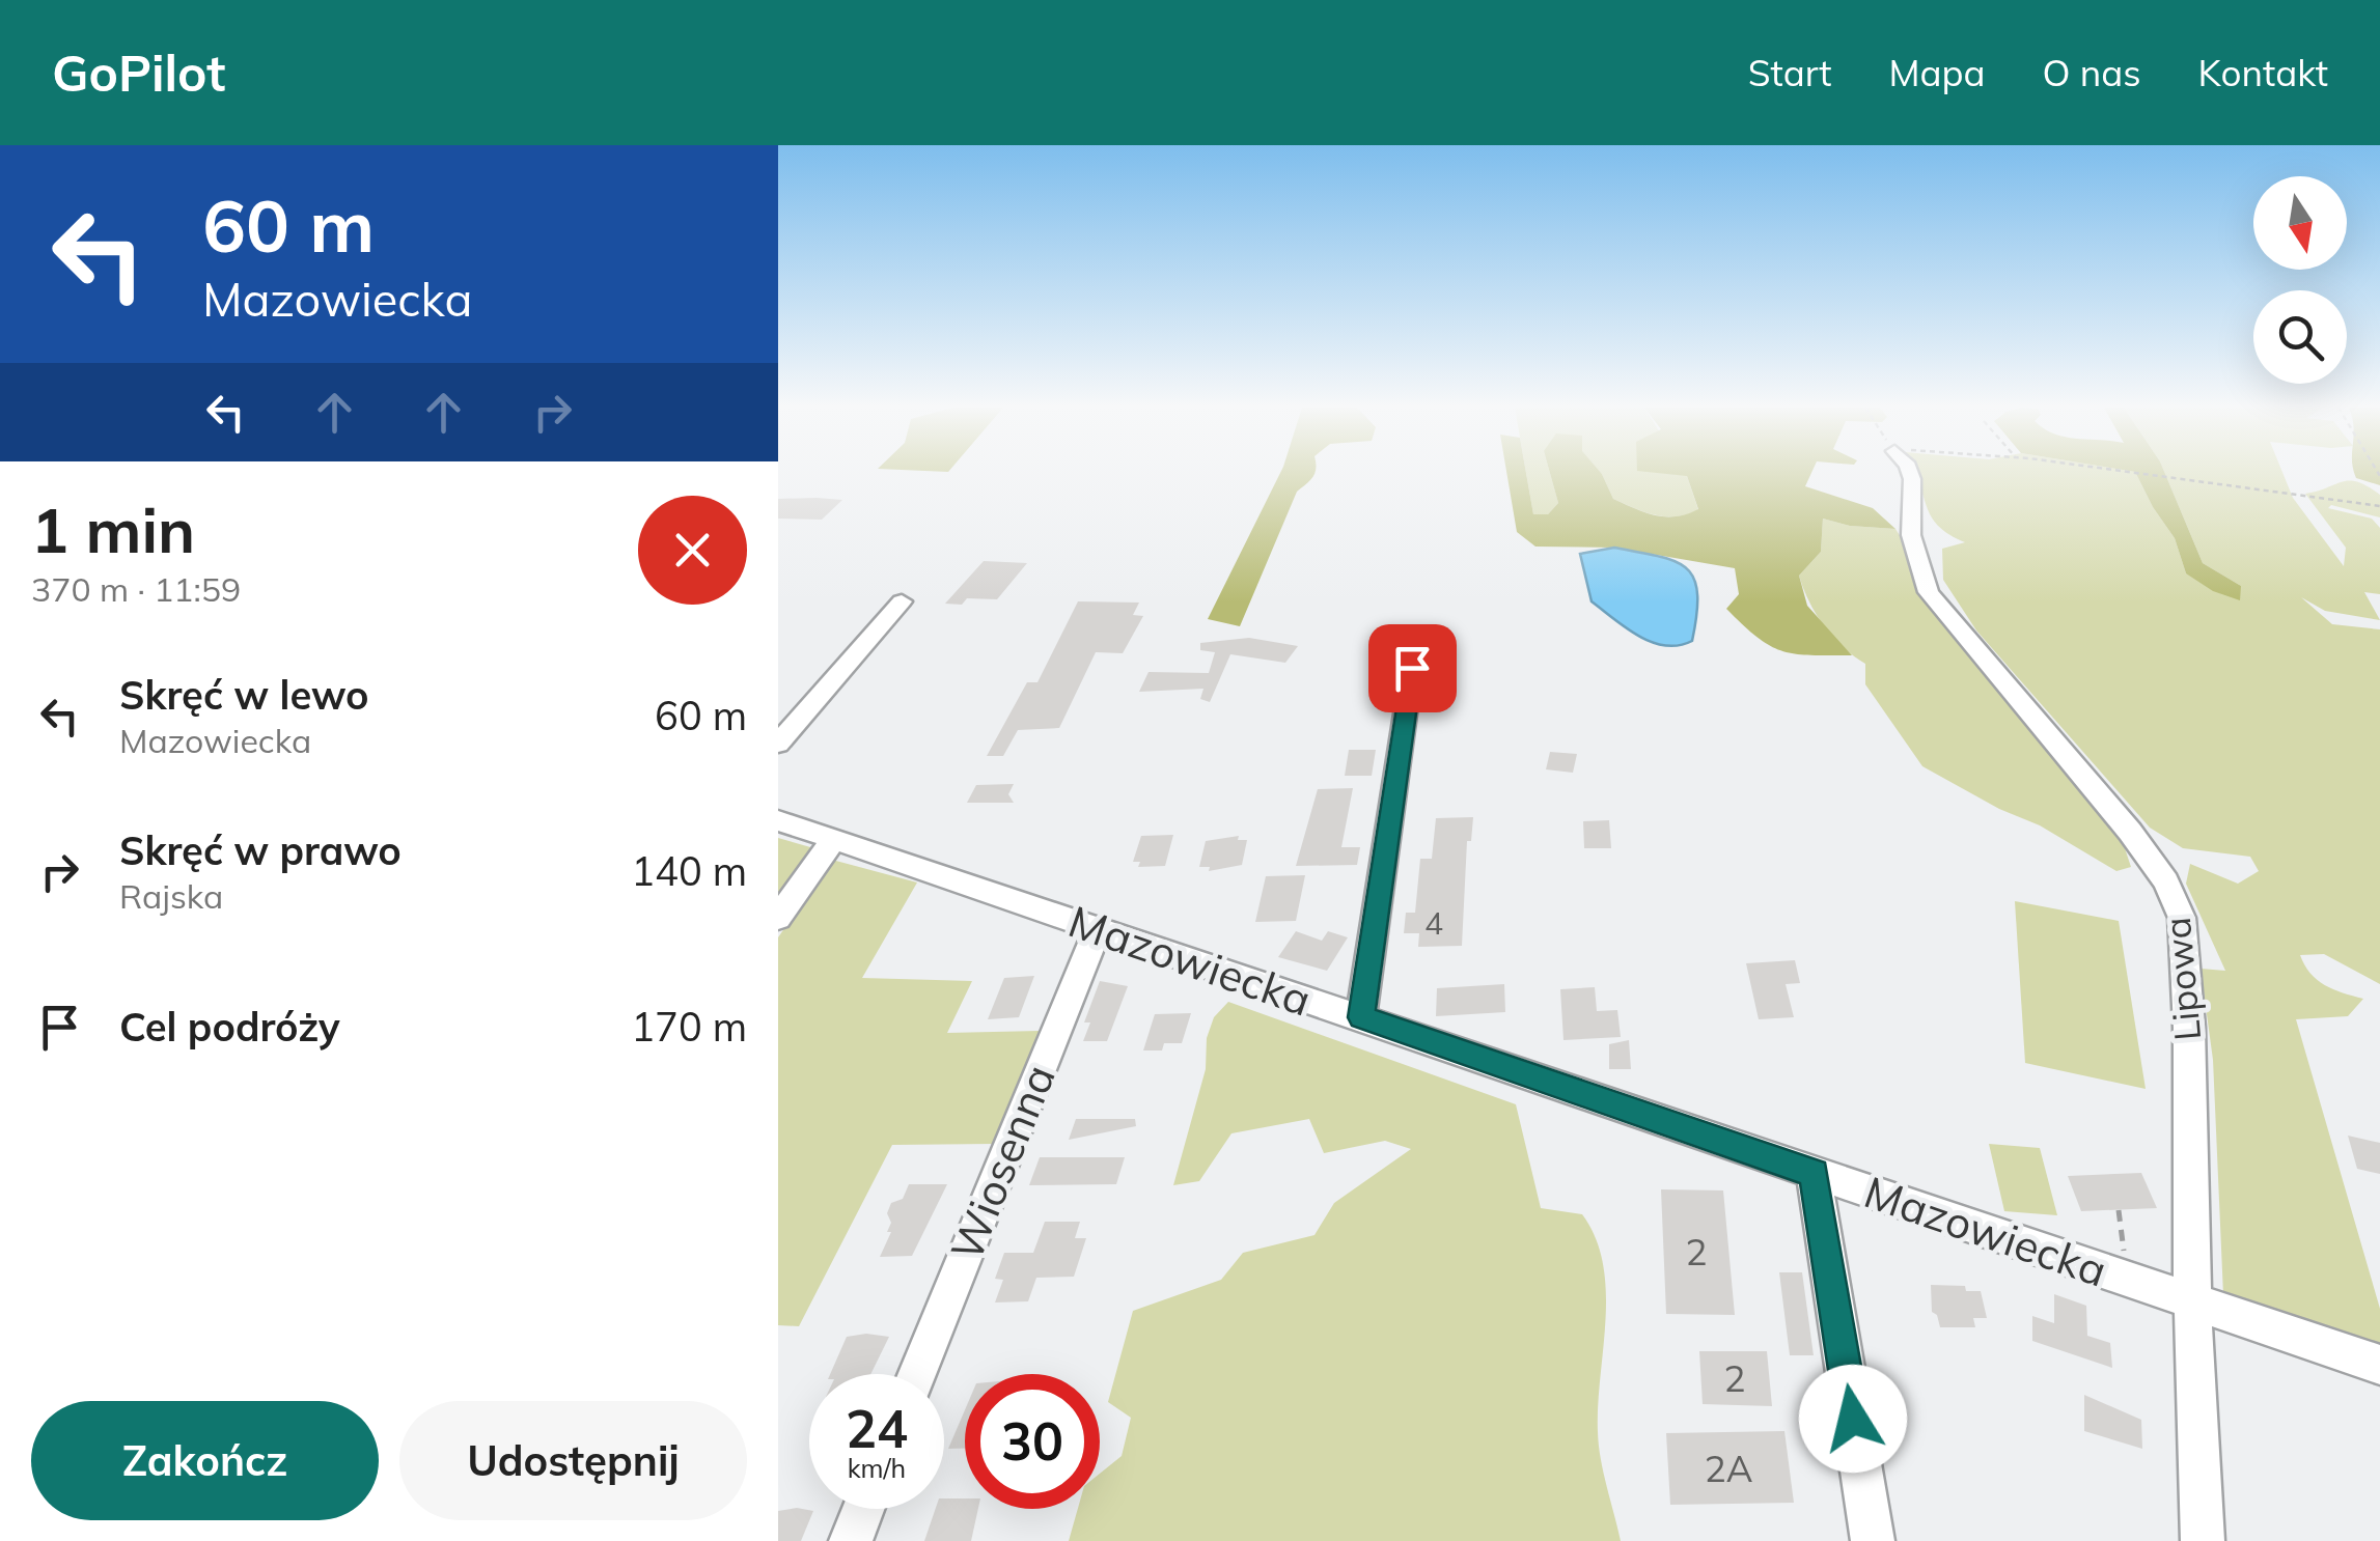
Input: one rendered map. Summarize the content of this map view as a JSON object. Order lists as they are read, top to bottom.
{
  "streets": {
    "street": ["Mazowiecka", "Lipowa", "Wiosenna"]
  },
  "crossings": [
    ["Mazowiecka", "Lipowa"],
    ["Mazowiecka", "Wiosenna"]
  ],
  "house_numbers": [
    "4",
    "2",
    "2",
    "2A"
  ],
  "north": "bottom",
  "page": {
    "header": "GoPilot",
    "nav": [
      "Start",
      "Mapa",
      "O nas",
      "Kontakt"
    ],
    "turn": ["60 m", "Mazowiecka"],
    "heading": ["1 min", "370 m · 11:59"],
    "list": [
      {
        "name": "Skręć w lewo",
        "note": "Mazowiecka",
        "value": "60 m"
      },
      {
        "name": "Skręć w prawo",
        "note": "Rajska",
        "value": "140 m"
      },
      {
        "name": "Cel podróży",
        "value": "170 m"
      }
    ],
    "speed": "24 km/h",
    "limit": "30",
    "buttons": ["Zakończ", "Udostępnij"]
  }
}
